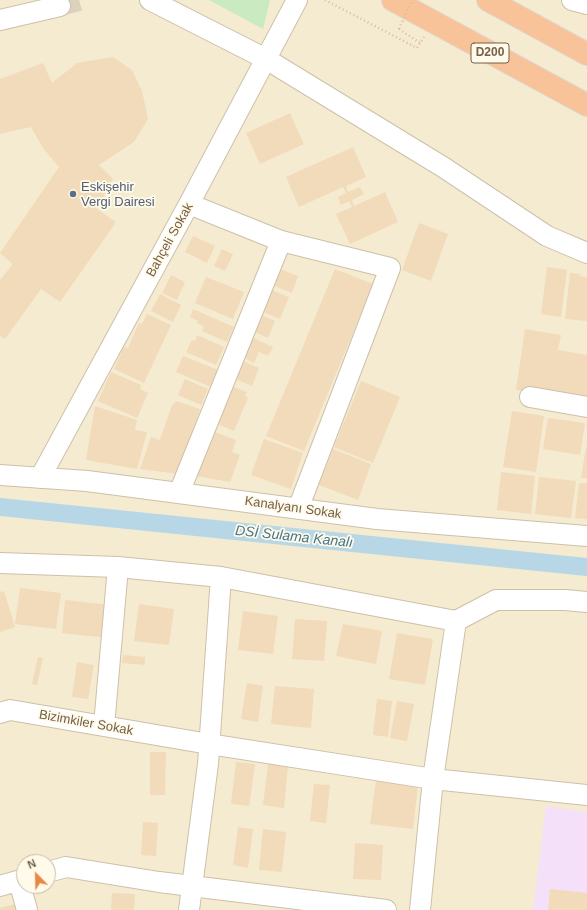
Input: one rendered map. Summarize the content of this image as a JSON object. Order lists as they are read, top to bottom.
{
  "streets": {
    "highway": ["D200"],
    "street": ["Bahçeli Sokak", "Kanalyanı Sokak", "Bizimkiler Sokak"]
  },
  "crossings": [
    ["Bahçeli Sokak", "Kanalyanı Sokak"]
  ],
  "water": ["DSİ Sulama Kanalı"],
  "places": ["Eskişehir Vergi Dairesi"],
  "north": "top left"
}
